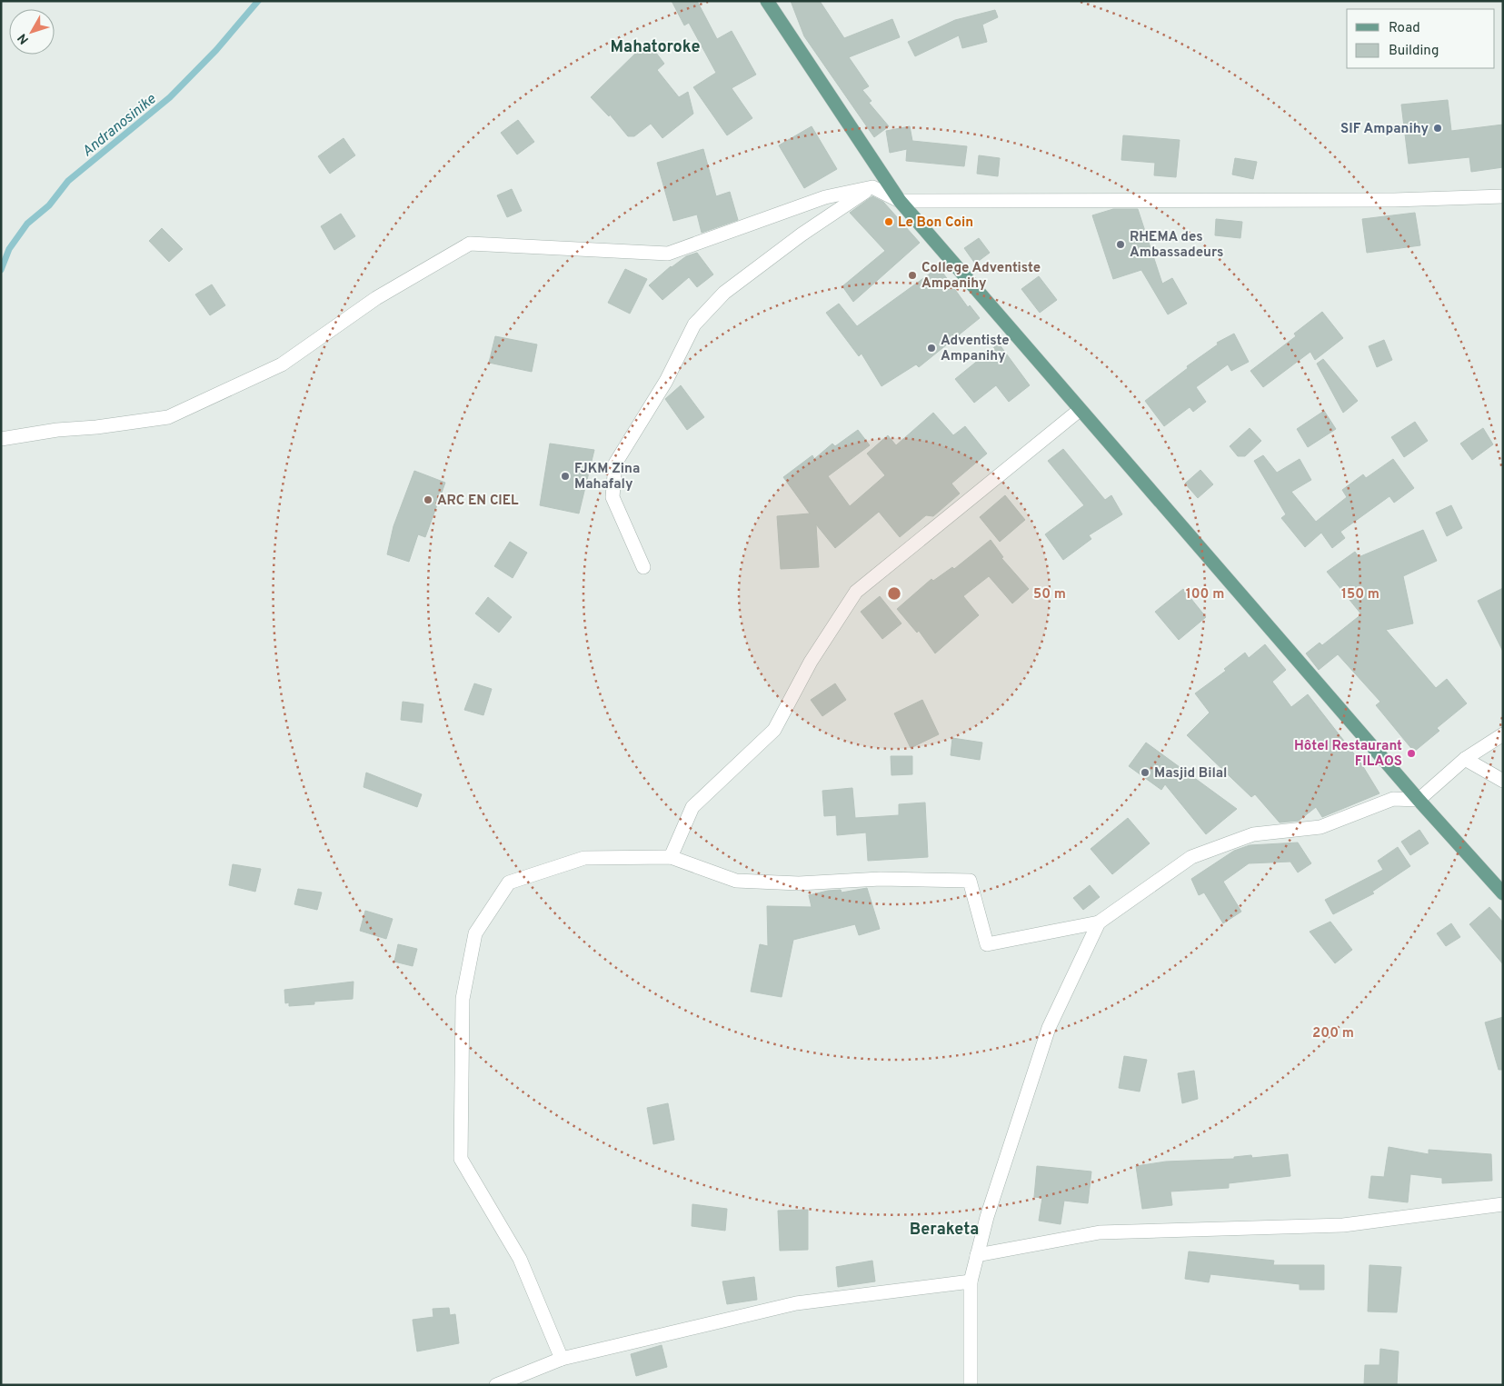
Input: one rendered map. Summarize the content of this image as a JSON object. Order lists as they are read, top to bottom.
{
  "districts": ["Mahatoroke", "Beraketa"],
  "water": ["Andranosinike"],
  "places": [
    "SIF Ampanihy",
    "Le Bon Coin",
    "RHEMA des Ambassadeurs",
    "College Adventiste Ampanihy",
    "Adventiste Ampanihy",
    "FJKM Zina Mahafaly",
    "ARC EN CIEL",
    "Hôtel Restaurant FILAOS",
    "Masjid Bilal"
  ],
  "legend": ["Road", "Building"],
  "north": "bottom left",
  "rings": [
    "50 m",
    "100 m",
    "150 m",
    "200 m"
  ]
}
